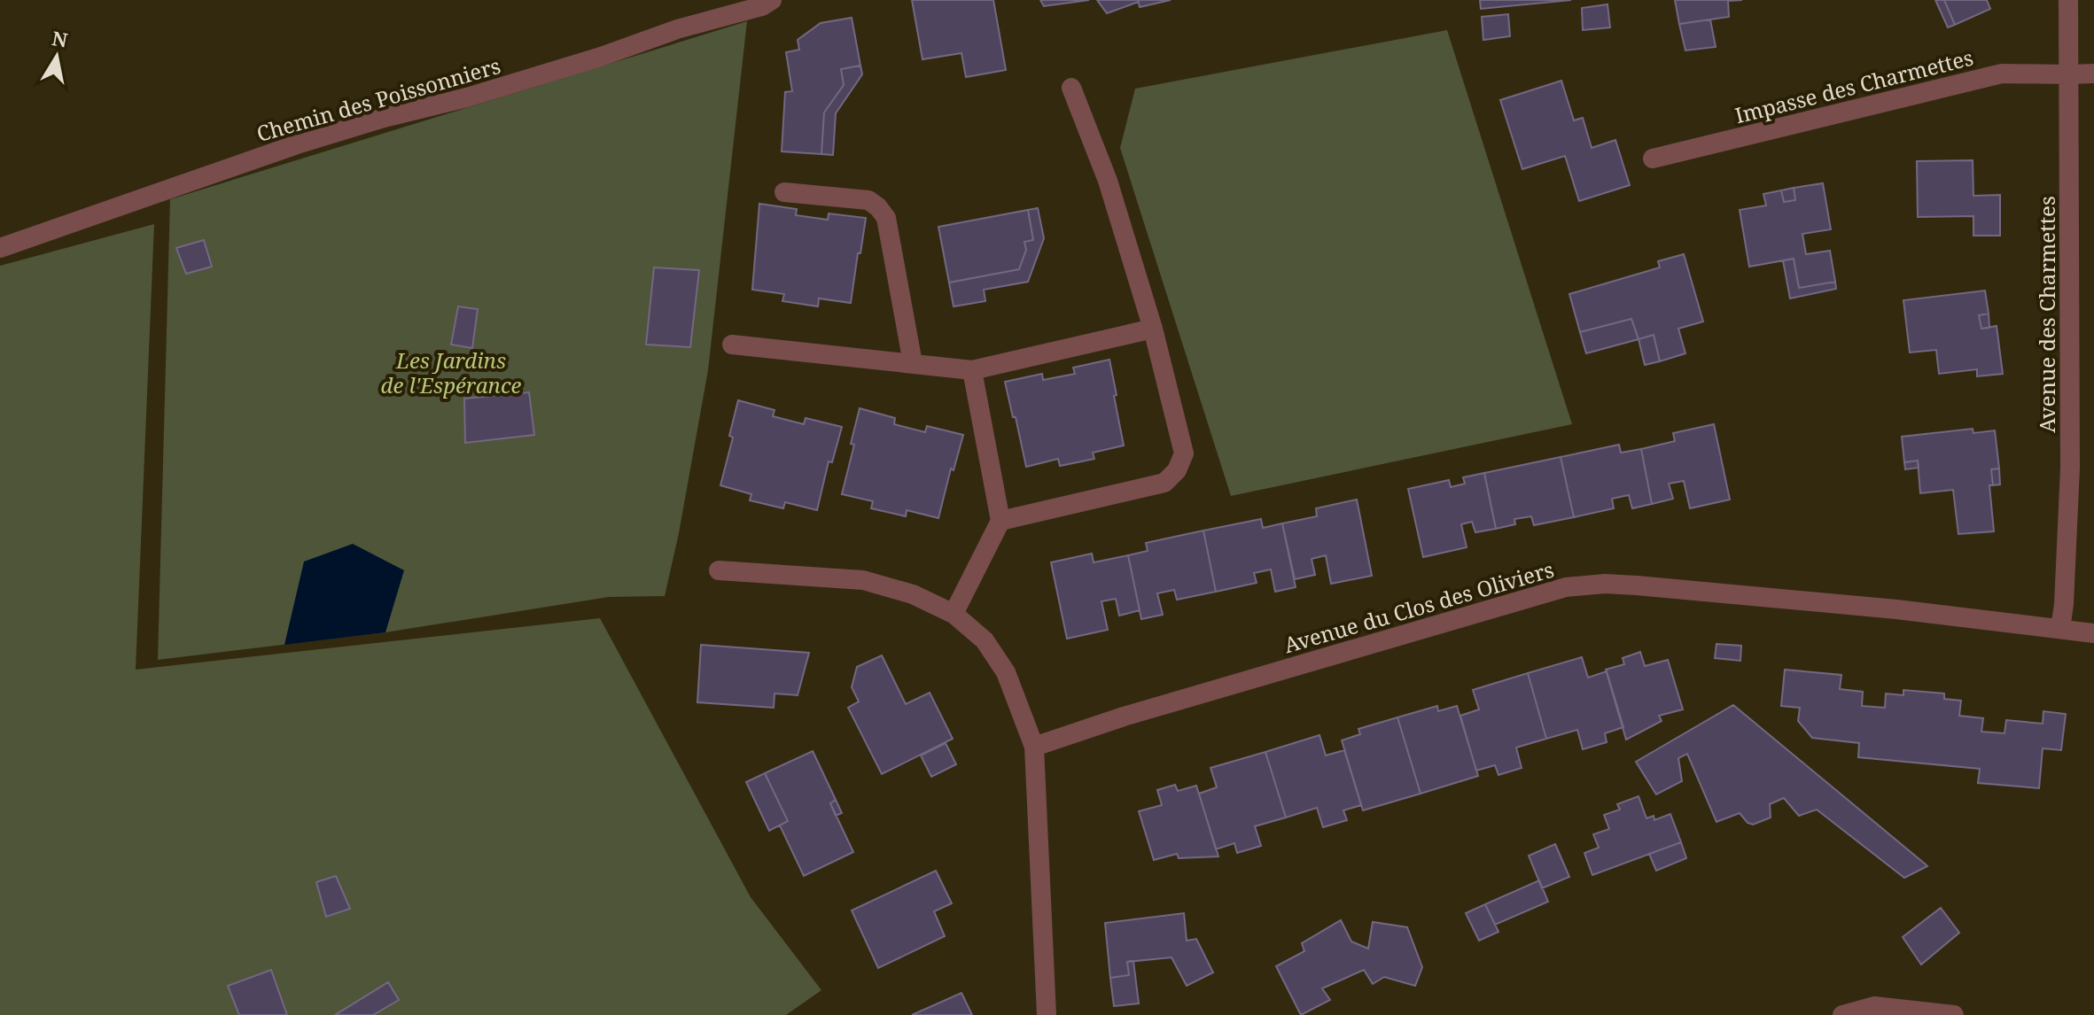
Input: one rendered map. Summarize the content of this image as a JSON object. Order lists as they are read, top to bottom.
{
  "streets": {
    "street": [
      "Impasse des Charmettes",
      "Chemin des Poissonniers",
      "Avenue des Charmettes",
      "Avenue du Clos des Oliviers"
    ]
  },
  "crossings": [
    ["Impasse des Charmettes", "Avenue des Charmettes"],
    ["Avenue des Charmettes", "Avenue du Clos des Oliviers"]
  ],
  "parks": ["Les Jardins de l'Espérance"],
  "north": "top"
}
